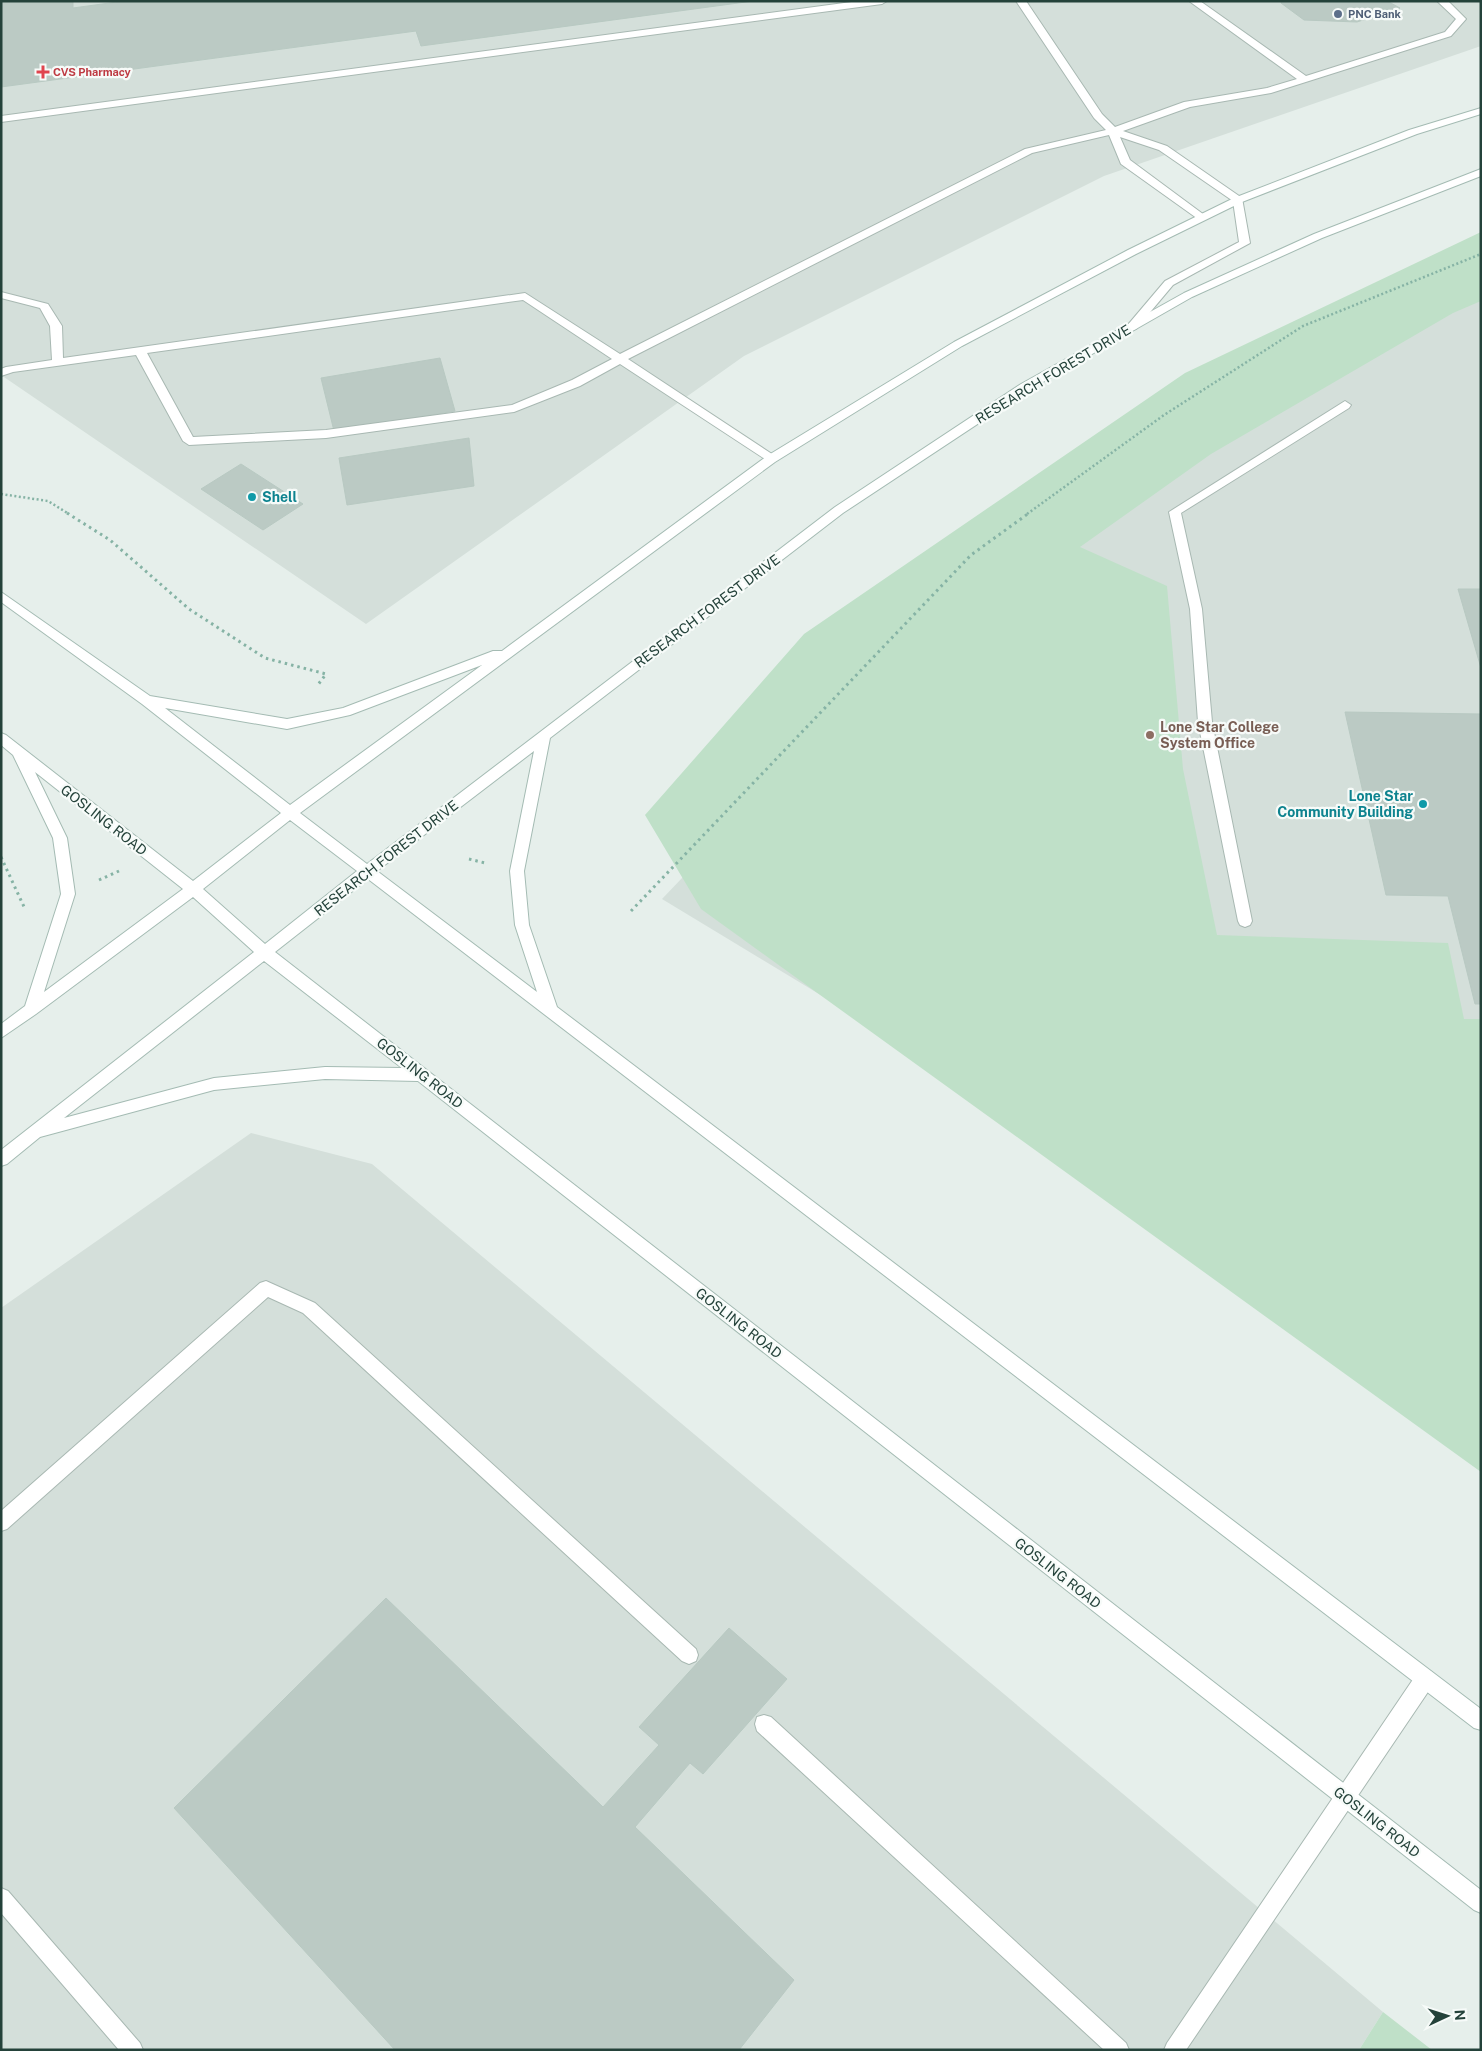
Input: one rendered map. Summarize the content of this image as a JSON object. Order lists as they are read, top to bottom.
{
  "streets": {
    "main road": ["RESEARCH FOREST DRIVE", "GOSLING ROAD"]
  },
  "crossings": [
    ["RESEARCH FOREST DRIVE", "GOSLING ROAD"]
  ],
  "places": {
    "other": [
      "PNC Bank",
      "Shell",
      "Lone Star College System Office",
      "Lone Star Community Building"
    ],
    "health": ["CVS Pharmacy"]
  },
  "north": "right"
}
